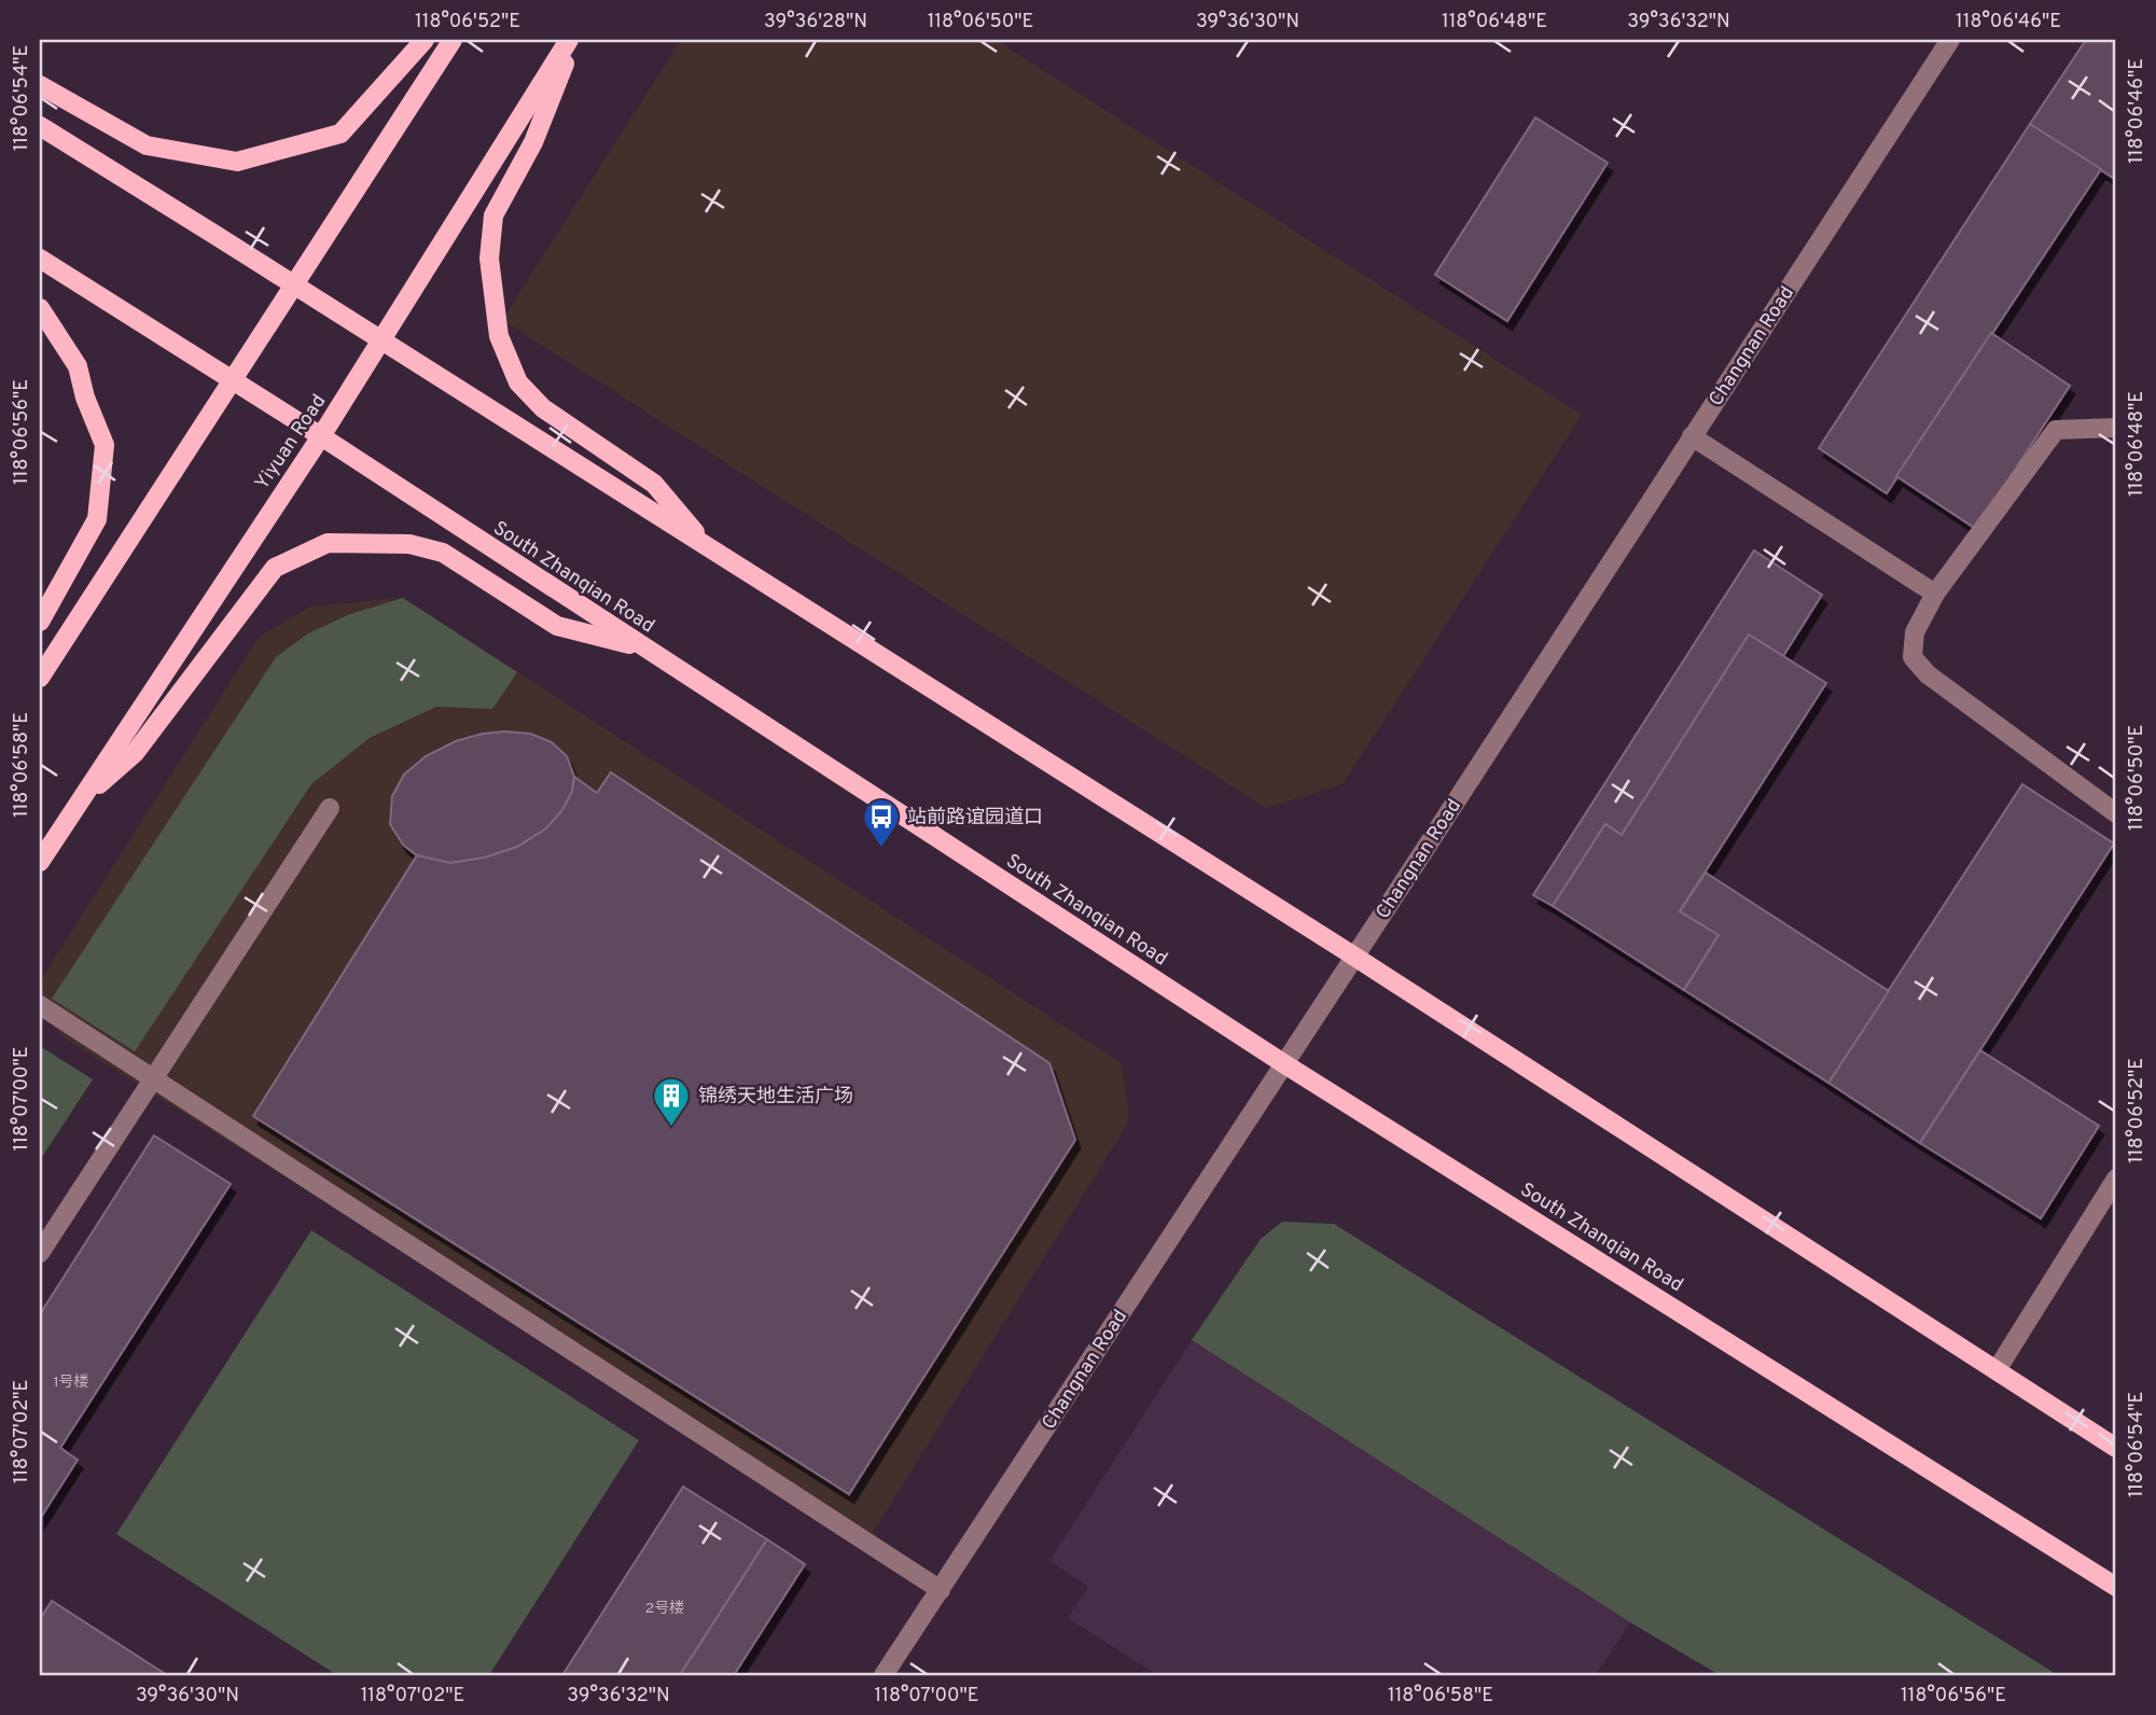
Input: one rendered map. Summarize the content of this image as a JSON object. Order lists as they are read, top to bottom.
{
  "streets": {
    "main road": ["Yiyuan Road", "South Zhanqian Road"],
    "street": ["Changnan Road"]
  },
  "crossings": [
    ["Changnan Road", "South Zhanqian Road"],
    ["Yiyuan Road", "South Zhanqian Road"]
  ],
  "places": {
    "bus stop": ["站前路谊园道口"],
    "building": ["锦绣天地生活广场"]
  },
  "house_numbers": ["1号楼", "2号楼"],
  "coordinates": [
    "118°06'52\"E",
    "39°36'28\"N",
    "118°06'50\"E",
    "39°36'30\"N",
    "118°06'48\"E",
    "39°36'32\"N",
    "118°06'46\"E",
    "118°06'54\"E",
    "118°06'56\"E",
    "118°06'58\"E",
    "118°07'00\"E",
    "118°07'02\"E"
  ]
}
